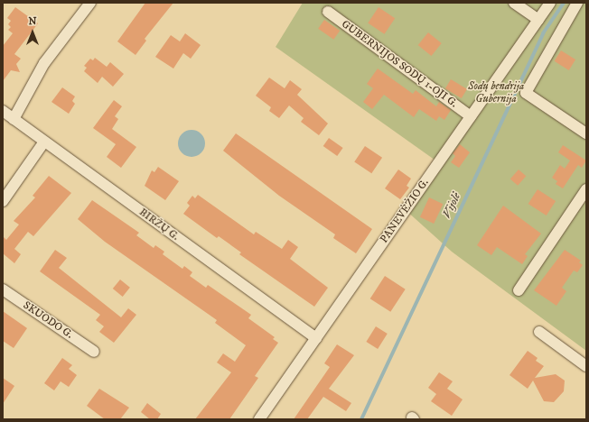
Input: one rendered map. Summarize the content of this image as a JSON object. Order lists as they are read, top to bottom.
{
  "streets": {
    "street": [
      "GUBERNIJOS SODŲ 1-OJI G.",
      "PANEVĖŽIO G.",
      "BIRŽŲ G.",
      "SKUODO G."
    ]
  },
  "crossings": [
    ["GUBERNIJOS SODŲ 1-OJI G.", "PANEVĖŽIO G."],
    ["PANEVĖŽIO G.", "BIRŽŲ G."]
  ],
  "water": ["Vijolė"],
  "parks": ["Sodų bendrija Gubernija"],
  "north": "top"
}
